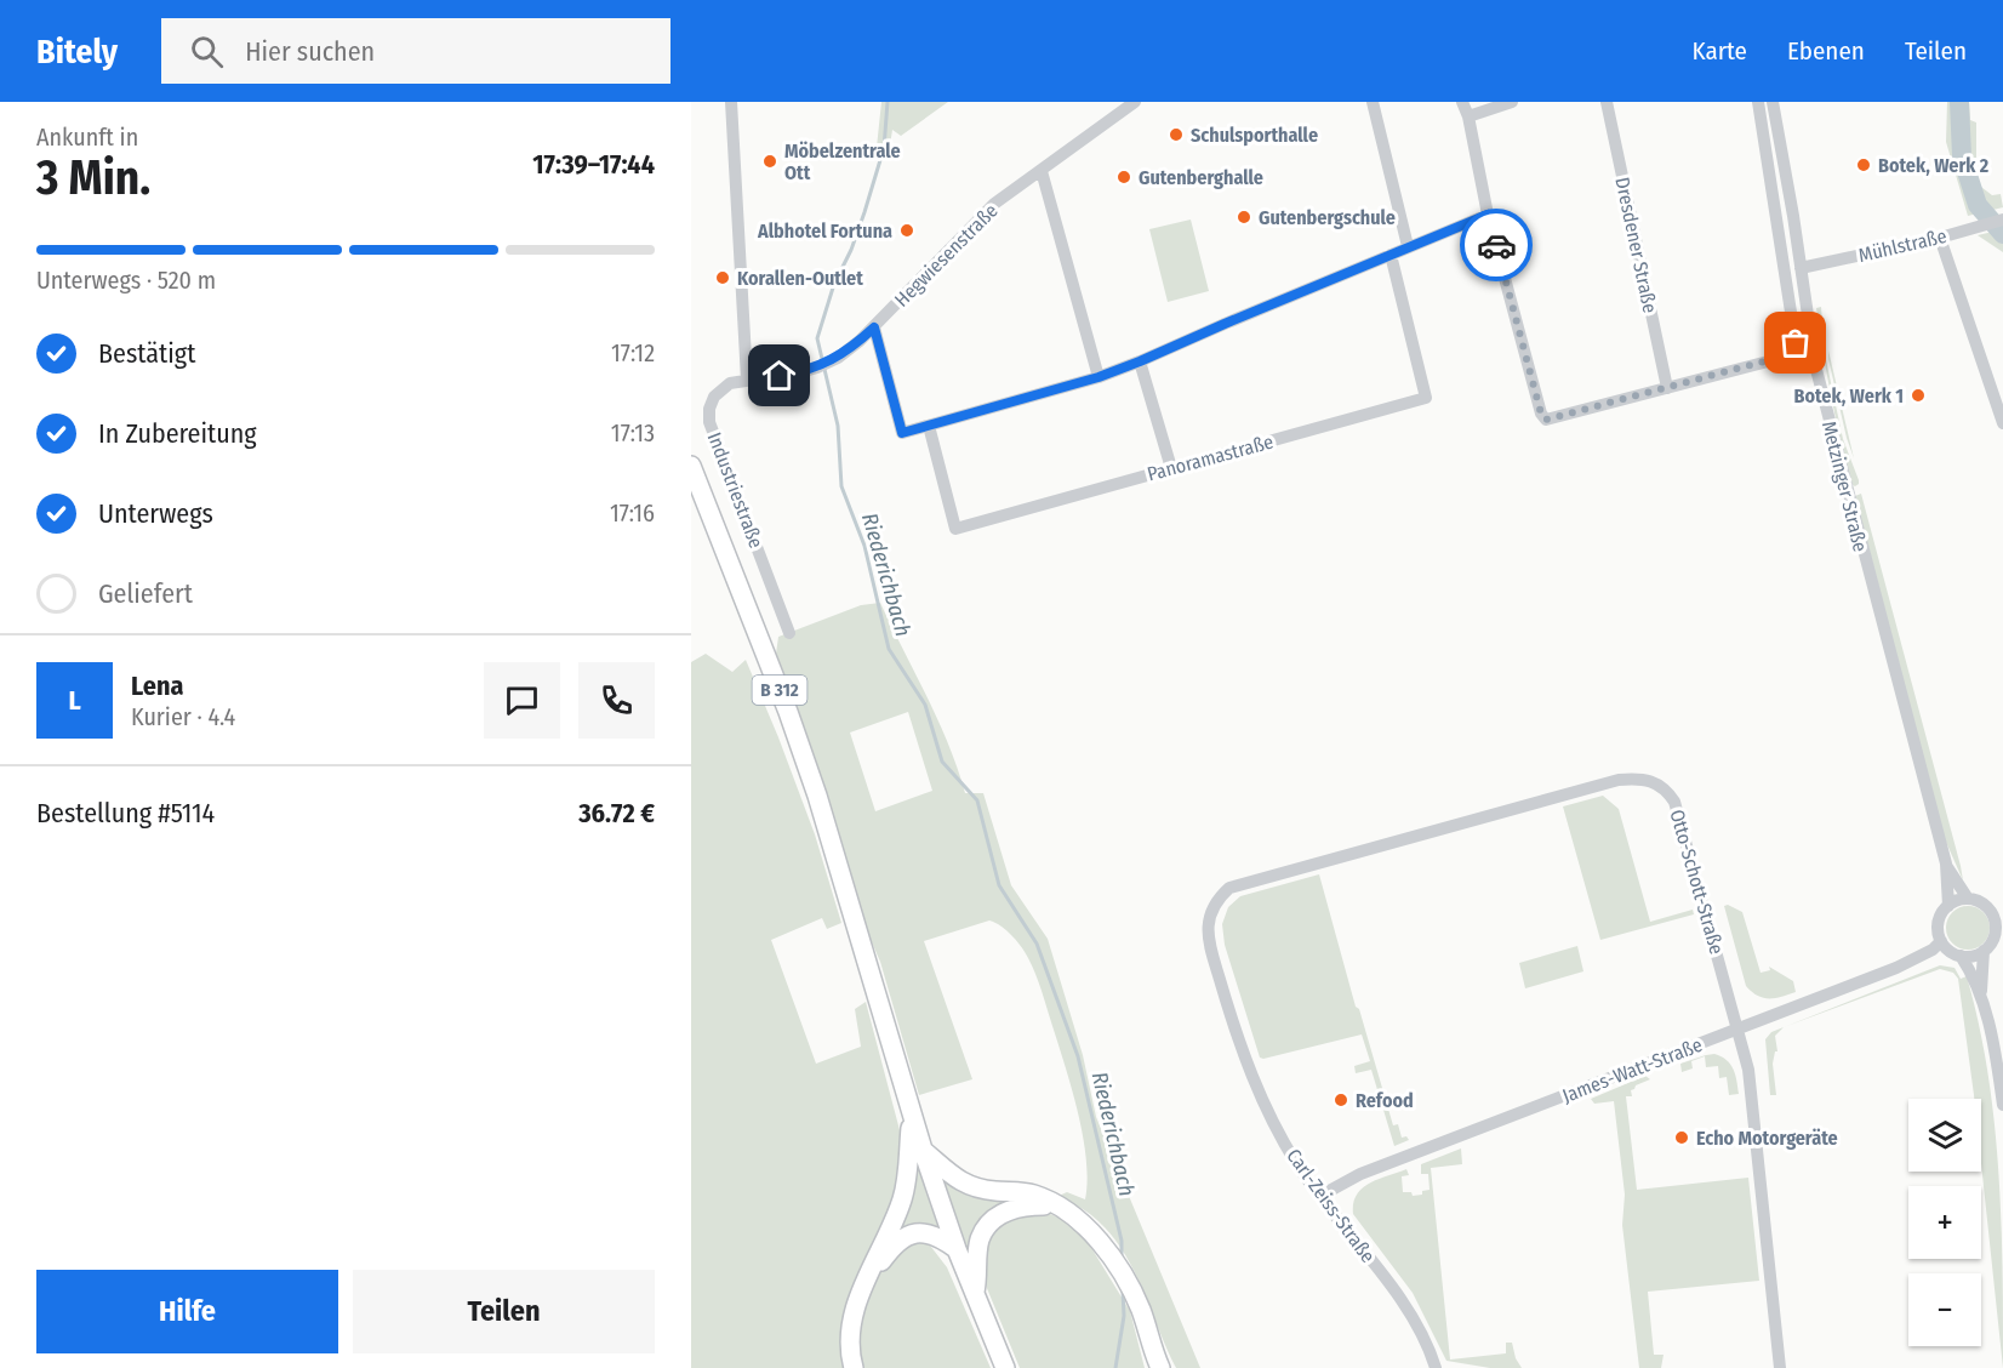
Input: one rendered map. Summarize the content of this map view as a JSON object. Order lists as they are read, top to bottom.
{
  "streets": {
    "highway": ["B 312"],
    "street": [
      "Dresdener Straße",
      "Mühlstraße",
      "Hegwiesenstraße",
      "Panoramastraße",
      "Metzinger Straße",
      "Industriestraße",
      "Otto-Schott-Straße",
      "James-Watt-Straße",
      "Carl-Zeiss-Straße"
    ]
  },
  "crossings": [
    ["Mühlstraße", "Metzinger Straße"],
    ["Hegwiesenstraße", "Industriestraße"],
    ["Metzinger Straße", "James-Watt-Straße"],
    ["Otto-Schott-Straße", "James-Watt-Straße"],
    ["Otto-Schott-Straße", "Carl-Zeiss-Straße"],
    ["James-Watt-Straße", "Carl-Zeiss-Straße"]
  ],
  "water": ["Riederichbach"],
  "places": [
    "Schulsporthalle",
    "Möbelzentrale Ott",
    "Botek, Werk 2",
    "Gutenberghalle",
    "Gutenbergschule",
    "Albhotel Fortuna",
    "Korallen-Outlet",
    "Botek, Werk 1",
    "Refood",
    "Echo Motorgeräte"
  ],
  "page": {
    "header": "Bitely",
    "search": "Hier suchen",
    "nav": ["Karte", "Ebenen", "Teilen"],
    "heading": ["3 Min.", "Ankunft in", "17:39–17:44"],
    "panel": [
      "Lena",
      "Kurier · 4.4",
      "Bestellung #5114",
      "36.72 €"
    ],
    "bar": "Unterwegs · 520 m",
    "list": [
      ["Bestätigt", "17:12"],
      ["In Zubereitung", "17:13"],
      ["Unterwegs", "17:16"],
      "Geliefert"
    ],
    "round": "L",
    "map_buttons": ["+", "−"],
    "buttons": ["Hilfe", "Teilen"]
  }
}
